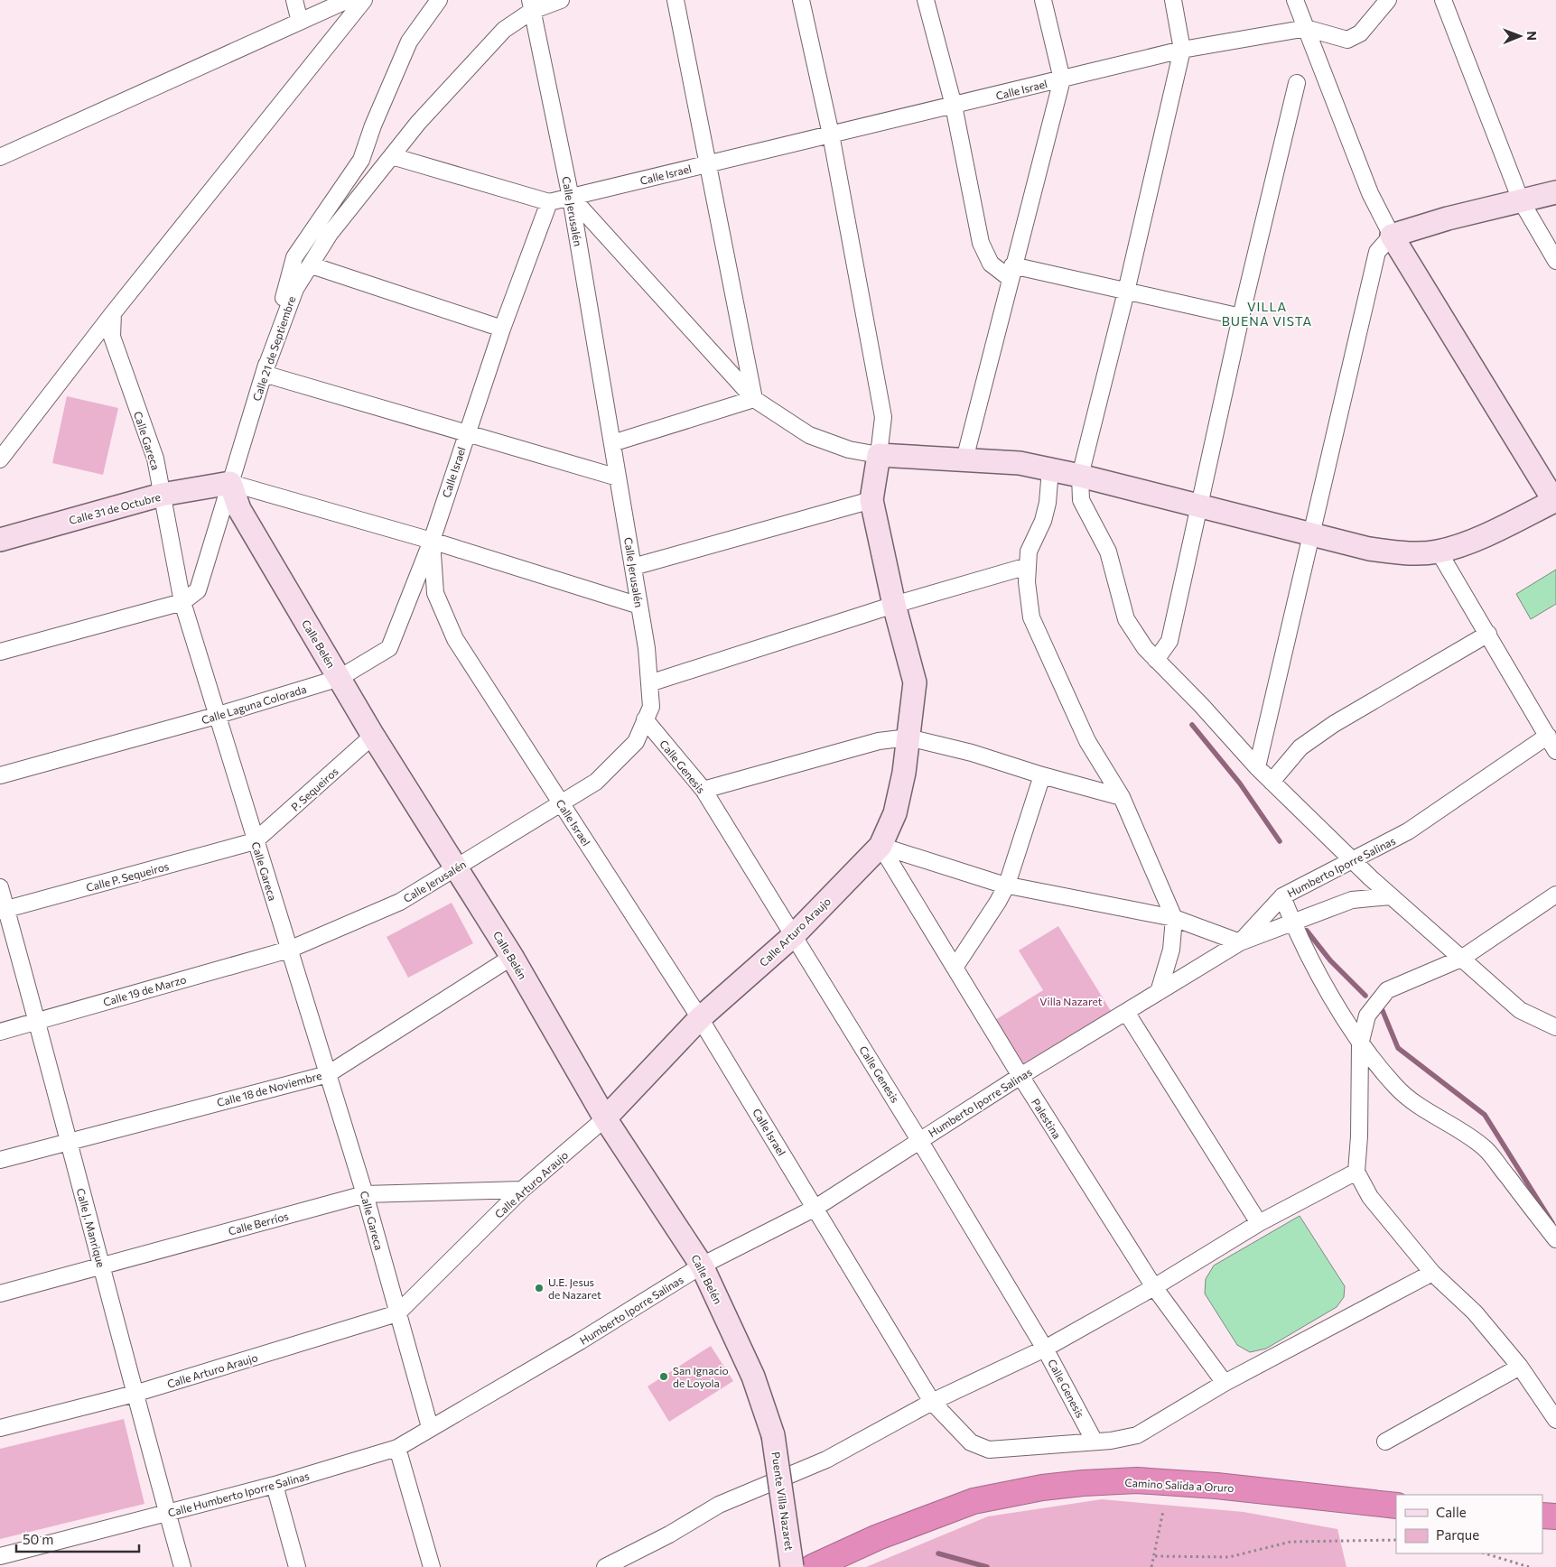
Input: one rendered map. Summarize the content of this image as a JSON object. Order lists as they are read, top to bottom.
{
  "streets": {
    "highway": ["Camino Salida a Oruro"],
    "street": [
      "Calle Israel",
      "Calle Jerusalén",
      "Calle 21 de Septiembre",
      "Calle Gareca",
      "Calle 31 de Octubre",
      "Calle Belén",
      "Calle Laguna Colorada",
      "Calle Genesis",
      "P. Sequeiros",
      "Humberto Iporre Salinas",
      "Calle P. Sequeiros",
      "Calle Arturo Araujo",
      "Calle 19 de Marzo",
      "Calle 18 de Noviembre",
      "Palestina",
      "Calle Berríos",
      "Calle J. Manrique",
      "Calle Humberto Iporre Salinas",
      "Puente Villa Nazaret"
    ]
  },
  "crossings": [
    ["Calle Israel", "Calle Jerusalén"],
    ["Calle Israel", "Calle Laguna Colorada"],
    ["Calle Israel", "Calle Genesis"],
    ["Calle Israel", "Humberto Iporre Salinas"],
    ["Calle Israel", "Calle Arturo Araujo"],
    ["Calle Israel", "Palestina"],
    ["Calle Jerusalén", "Calle 21 de Septiembre"],
    ["Calle Jerusalén", "Calle Gareca"],
    ["Calle Jerusalén", "Calle Belén"],
    ["Calle Jerusalén", "Calle Genesis"],
    ["Calle Jerusalén", "Calle 19 de Marzo"],
    ["Calle 21 de Septiembre", "Calle Gareca"],
    ["Calle 21 de Septiembre", "Calle 31 de Octubre"],
    ["Calle 21 de Septiembre", "Calle Belén"],
    ["Calle Gareca", "Calle 31 de Octubre"],
    ["Calle Gareca", "Calle Laguna Colorada"],
    ["Calle Gareca", "P. Sequeiros"],
    ["Calle Gareca", "Humberto Iporre Salinas"],
    ["Calle Gareca", "Calle P. Sequeiros"],
    ["Calle Gareca", "Calle Arturo Araujo"],
    ["Calle Gareca", "Calle 19 de Marzo"],
    ["Calle Gareca", "Calle 18 de Noviembre"],
    ["Calle Gareca", "Calle Berríos"],
    ["Calle 31 de Octubre", "Calle Belén"],
    ["Calle Belén", "Calle Laguna Colorada"],
    ["Calle Belén", "P. Sequeiros"],
    ["Calle Belén", "Humberto Iporre Salinas"],
    ["Calle Belén", "Calle Arturo Araujo"],
    ["Calle Belén", "Calle 18 de Noviembre"],
    ["Calle Belén", "Puente Villa Nazaret"],
    ["Calle Genesis", "Humberto Iporre Salinas"],
    ["Calle Genesis", "Calle Arturo Araujo"],
    ["P. Sequeiros", "Calle P. Sequeiros"],
    ["Humberto Iporre Salinas", "Palestina"],
    ["Humberto Iporre Salinas", "Calle Humberto Iporre Salinas"],
    ["Calle P. Sequeiros", "Calle J. Manrique"],
    ["Calle Arturo Araujo", "Palestina"],
    ["Calle Arturo Araujo", "Calle Berríos"],
    ["Calle Arturo Araujo", "Calle J. Manrique"],
    ["Calle 19 de Marzo", "Calle J. Manrique"],
    ["Calle 18 de Noviembre", "Calle J. Manrique"],
    ["Calle Berríos", "Calle J. Manrique"],
    ["Calle J. Manrique", "Calle Humberto Iporre Salinas"]
  ],
  "districts": ["VILLA BUENA VISTA"],
  "parks": ["Villa Nazaret"],
  "places": ["U.E. Jesus de Nazaret", "San Ignacio de Loyola"],
  "legend": ["Calle", "Parque"],
  "scale_bar": "50 m",
  "north": "right"
}
